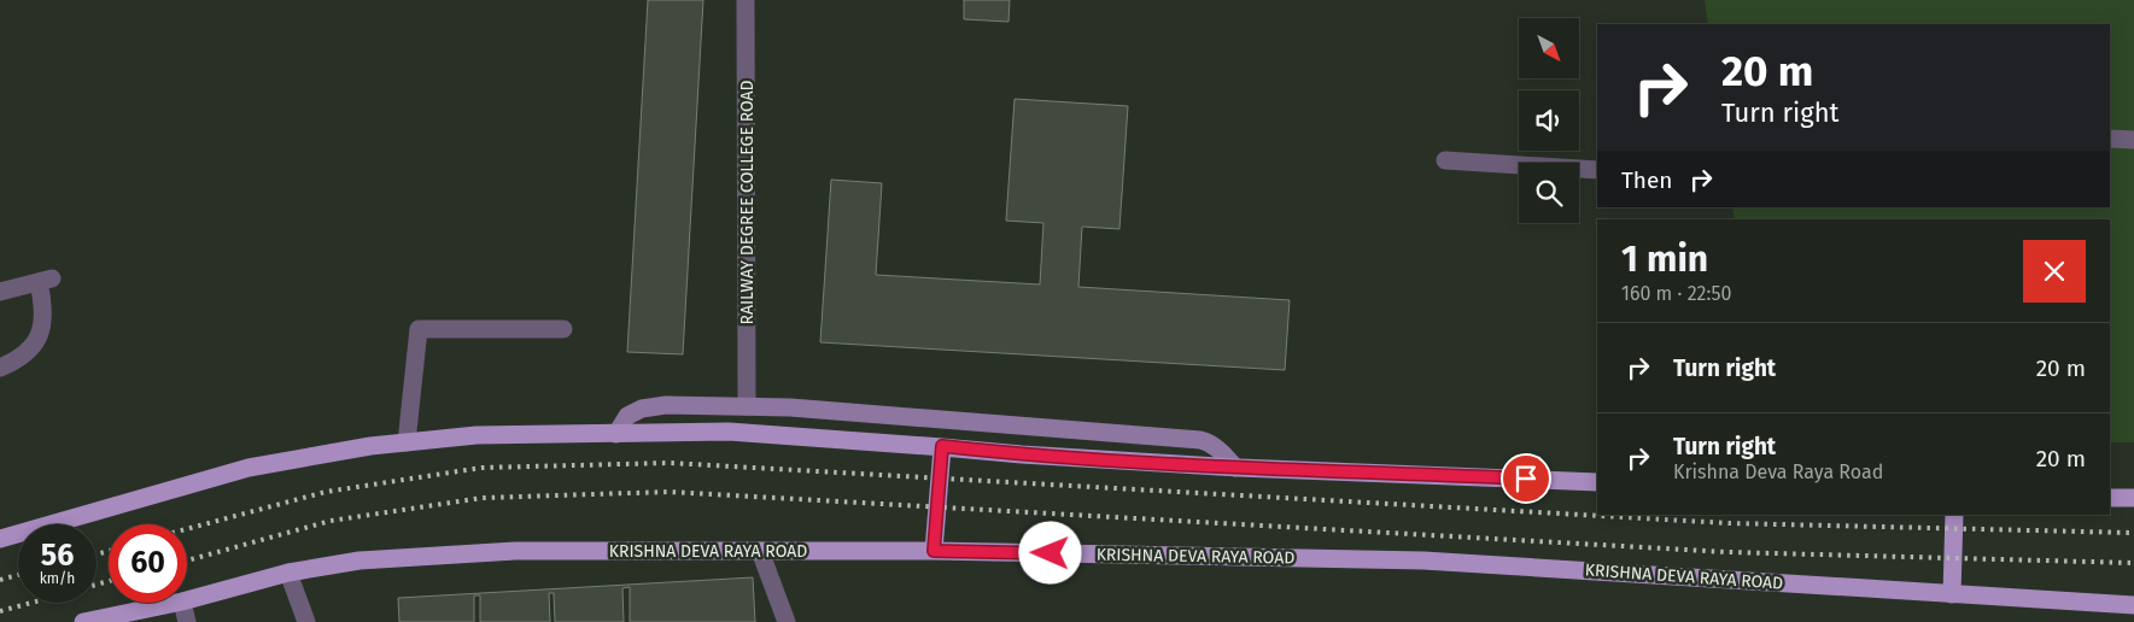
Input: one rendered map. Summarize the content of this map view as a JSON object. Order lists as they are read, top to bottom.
{
  "streets": {
    "main road": ["KRISHNA DEVA RAYA ROAD"],
    "street": ["RAILWAY DEGREE COLLEGE ROAD"]
  },
  "north": "bottom right",
  "page": {
    "turn": ["20 m", "Turn right"],
    "then": "Then",
    "heading": ["1 min", "160 m · 22:50"],
    "list": [
      {
        "name": "Turn right",
        "value": "20 m"
      },
      {
        "name": "Turn right",
        "note": "Krishna Deva Raya Road",
        "value": "20 m"
      }
    ],
    "speed": "56 km/h",
    "limit": "60"
  }
}
